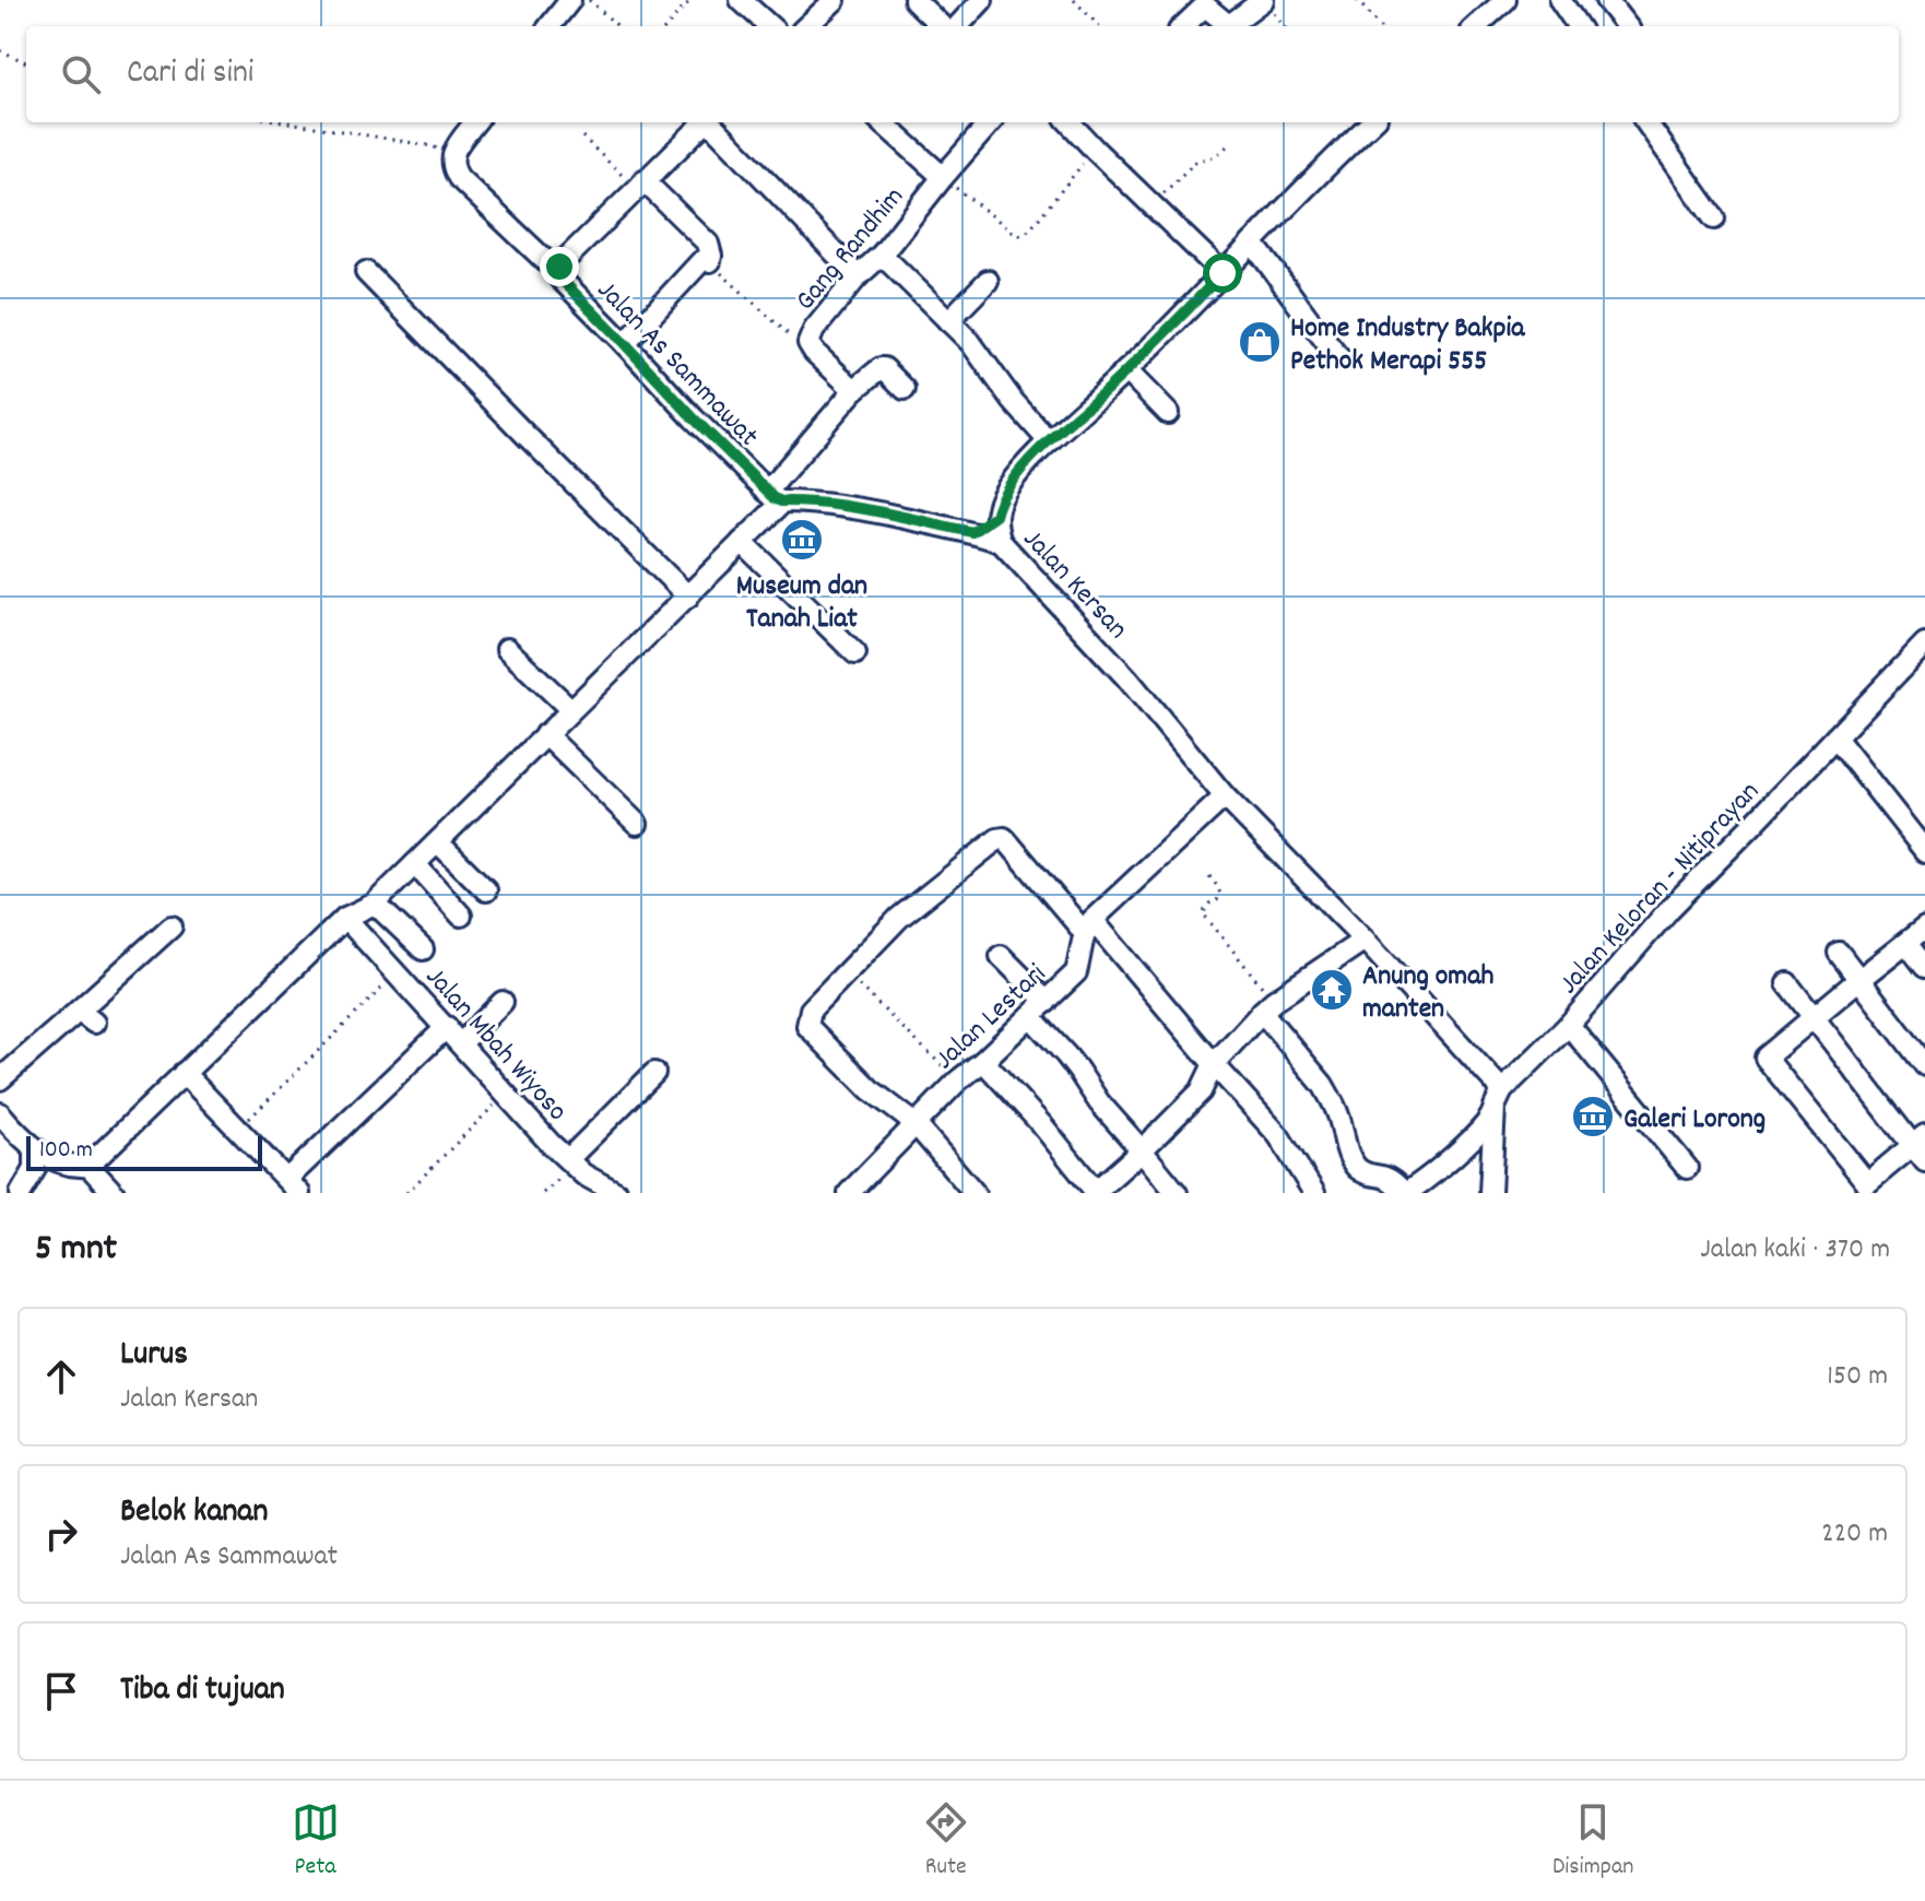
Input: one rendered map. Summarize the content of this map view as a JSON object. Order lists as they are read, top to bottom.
{
  "streets": {
    "street": [
      "Gang Randhim",
      "Jalan As Sammawat",
      "Jalan Kersan",
      "Jalan Keloran - Nitiprayan",
      "Jalan Lestari",
      "Jalan Mbah Wiyoso"
    ]
  },
  "crossings": [
    ["Jalan Kersan", "Jalan Keloran - Nitiprayan"]
  ],
  "places": {
    "shop": ["Home Industry Bakpia Pethok Merapi 555"],
    "museum": ["Museum dan Tanah Liat", "Galeri Lorong"],
    "temple": ["Anung omah manten"]
  },
  "scale_bar": "100 m",
  "page": {
    "search": "Cari di sini",
    "scale": "100 m",
    "heading": ["5 mnt", "Jalan kaki · 370 m"],
    "list": [
      ["Lurus", "Jalan Kersan", "150 m"],
      ["Belok kanan", "Jalan As Sammawat", "220 m"],
      "Tiba di tujuan"
    ],
    "nav": ["Peta", "Rute", "Disimpan"]
  }
}
